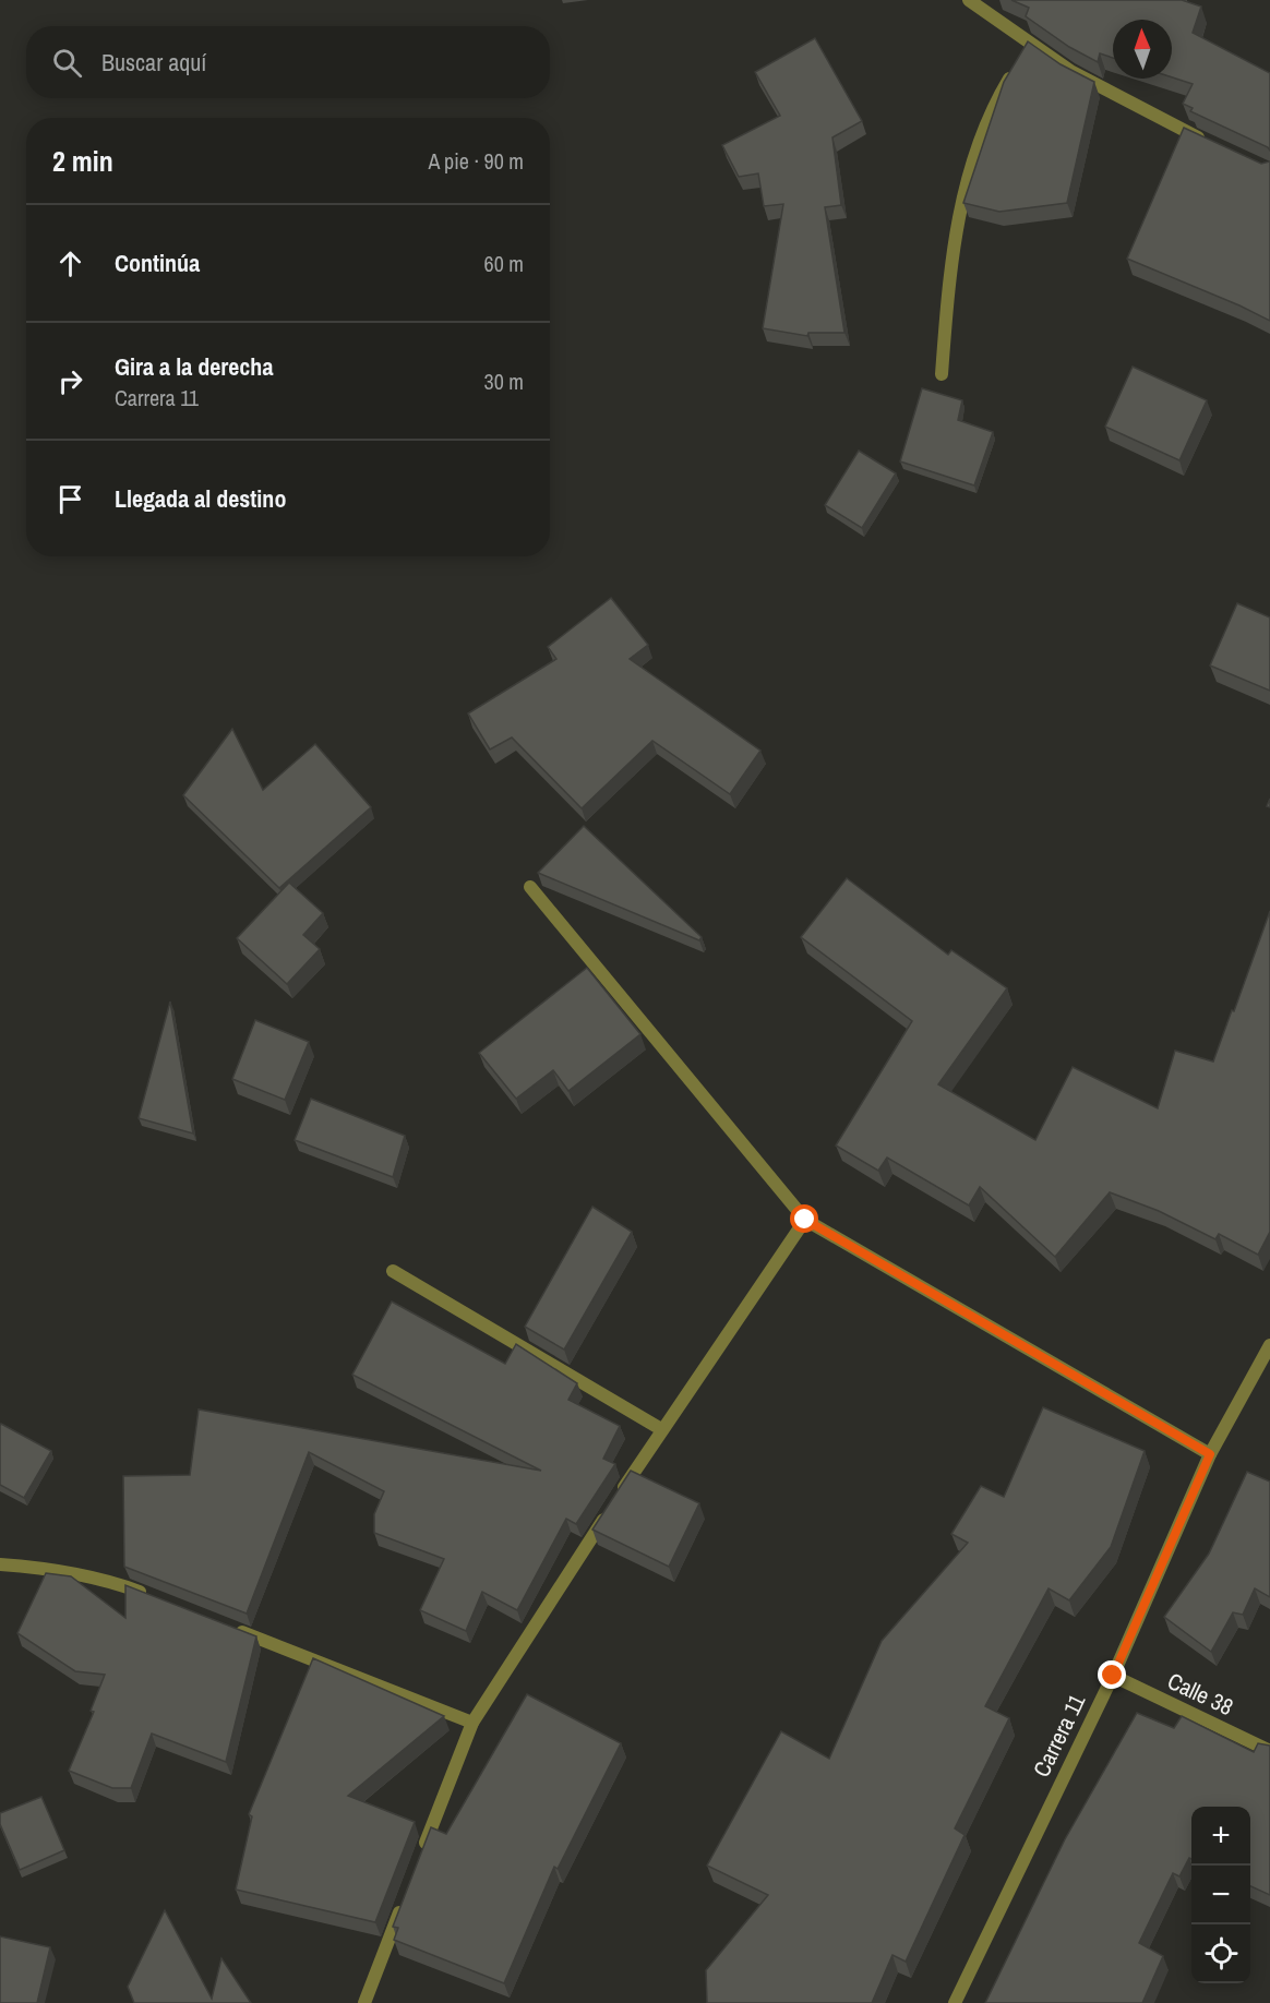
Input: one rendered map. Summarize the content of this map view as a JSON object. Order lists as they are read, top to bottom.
{
  "streets": {
    "street": ["Calle 38", "Carrera 11"]
  },
  "crossings": [
    ["Calle 38", "Carrera 11"]
  ],
  "north": "top",
  "page": {
    "search": "Buscar aquí",
    "heading": ["2 min", "A pie · 90 m"],
    "list": [
      ["Continúa", "60 m"],
      ["Gira a la derecha", "Carrera 11", "30 m"],
      "Llegada al destino"
    ],
    "map_buttons": ["+", "−"]
  }
}
